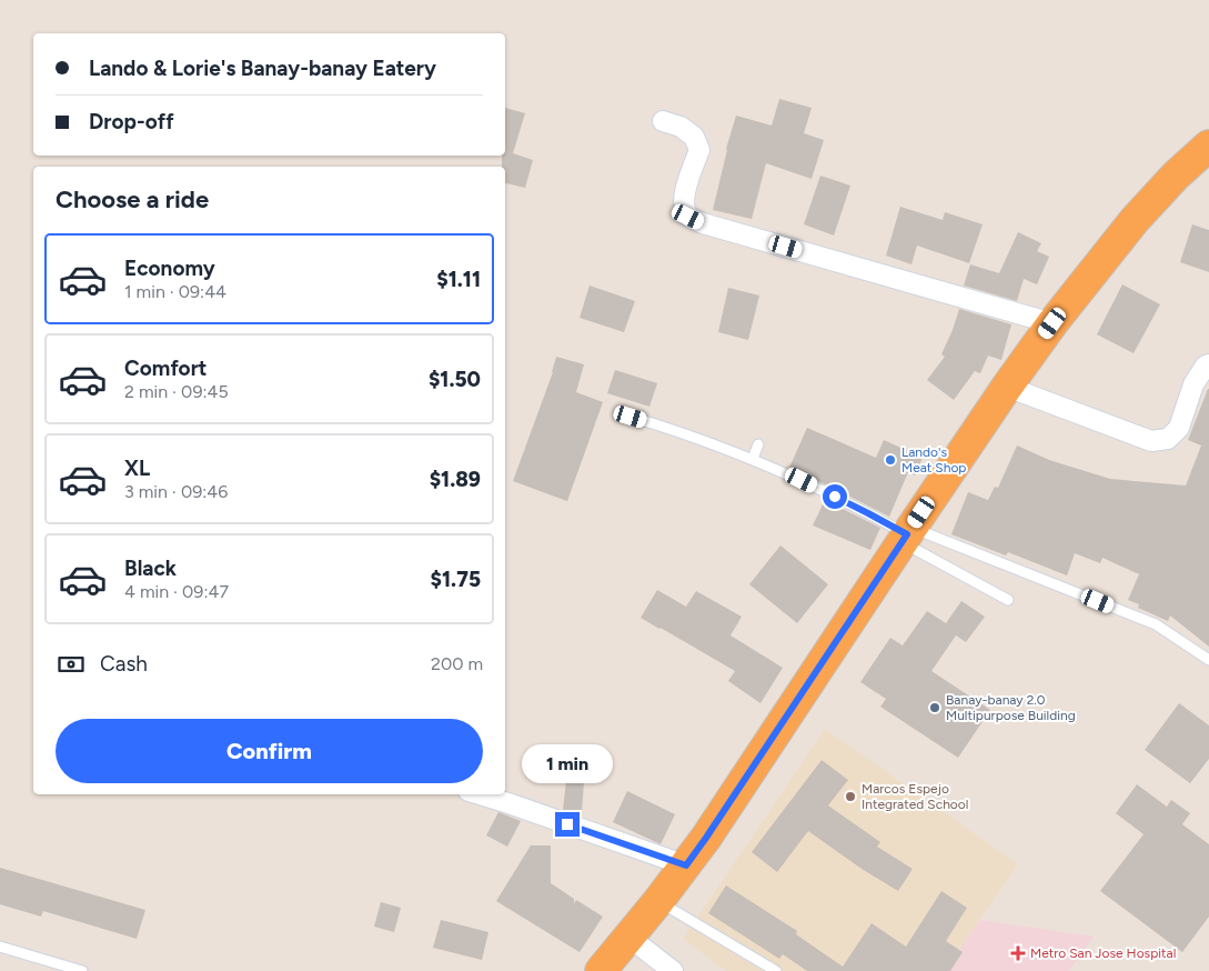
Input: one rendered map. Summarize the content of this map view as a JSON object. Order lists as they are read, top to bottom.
{
  "places": {
    "other": ["Lando's Meat Shop", "Banay-banay 2.0 Multipurpose Building", "Marcos Espejo Integrated School"],
    "health": ["Metro San Jose Hospital"]
  },
  "page": {
    "banner": ["Lando & Lorie's Banay-banay Eatery", "Drop-off"],
    "heading": "Choose a ride",
    "list": [
      {
        "name": "Economy",
        "note": "1 min · 09:44",
        "value": "$1.11"
      },
      {
        "name": "Comfort",
        "note": "2 min · 09:45",
        "value": "$1.50"
      },
      {
        "name": "XL",
        "note": "3 min · 09:46",
        "value": "$1.89"
      },
      {
        "name": "Black",
        "note": "4 min · 09:47",
        "value": "$1.75"
      }
    ],
    "pay": ["Cash", "200 m"],
    "buttons": "Confirm",
    "bubble": "1 min"
  }
}
